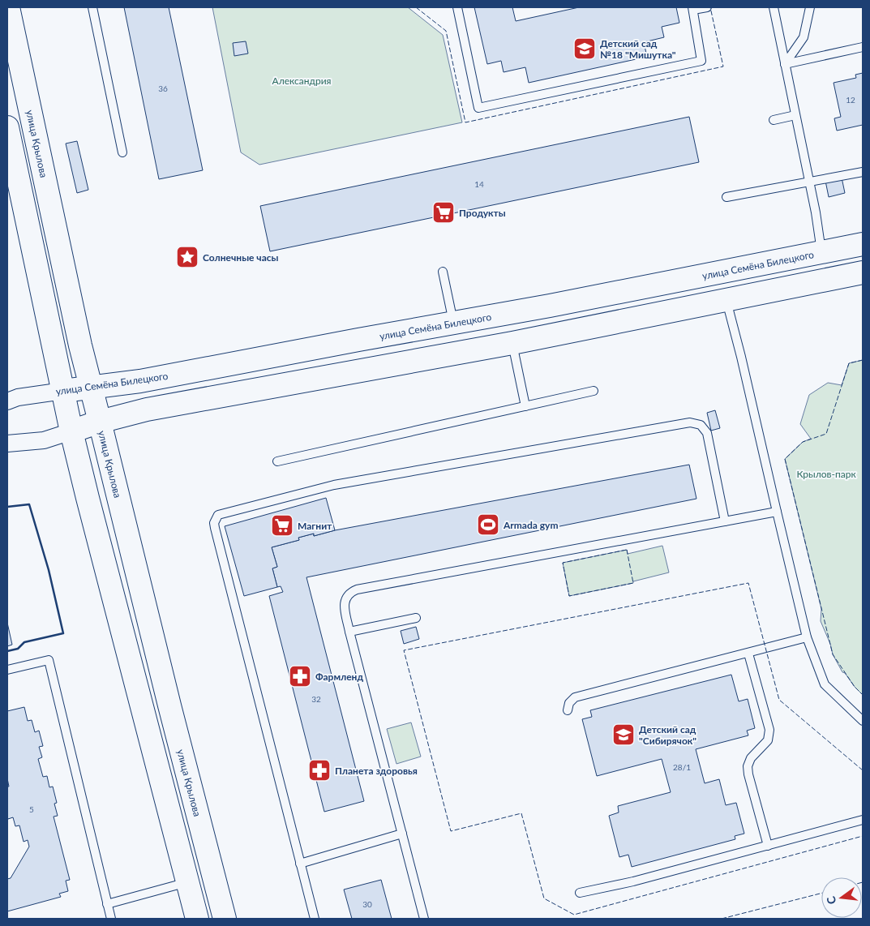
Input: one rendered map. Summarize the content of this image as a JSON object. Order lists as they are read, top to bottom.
{
  "streets": {
    "main road": ["улица Крылова", "улица Семёна Билецкого"]
  },
  "crossings": [
    ["улица Крылова", "улица Семёна Билецкого"]
  ],
  "parks": ["Александрия", "Крылов-парк"],
  "places": {
    "school or university": ["Детский сад №18 \"Мишутка\"", "Детский сад \"Сибирячок\""],
    "supermarket": ["Продукты", "Магнит"],
    "place": ["Солнечные часы"],
    "sports": ["Armada gym"],
    "pharmacy": ["Фармленд", "Планета здоровья"]
  },
  "house_numbers": [
    "36",
    "12",
    "14",
    "32",
    "28/1",
    "5",
    "30"
  ],
  "north": "left"
}
